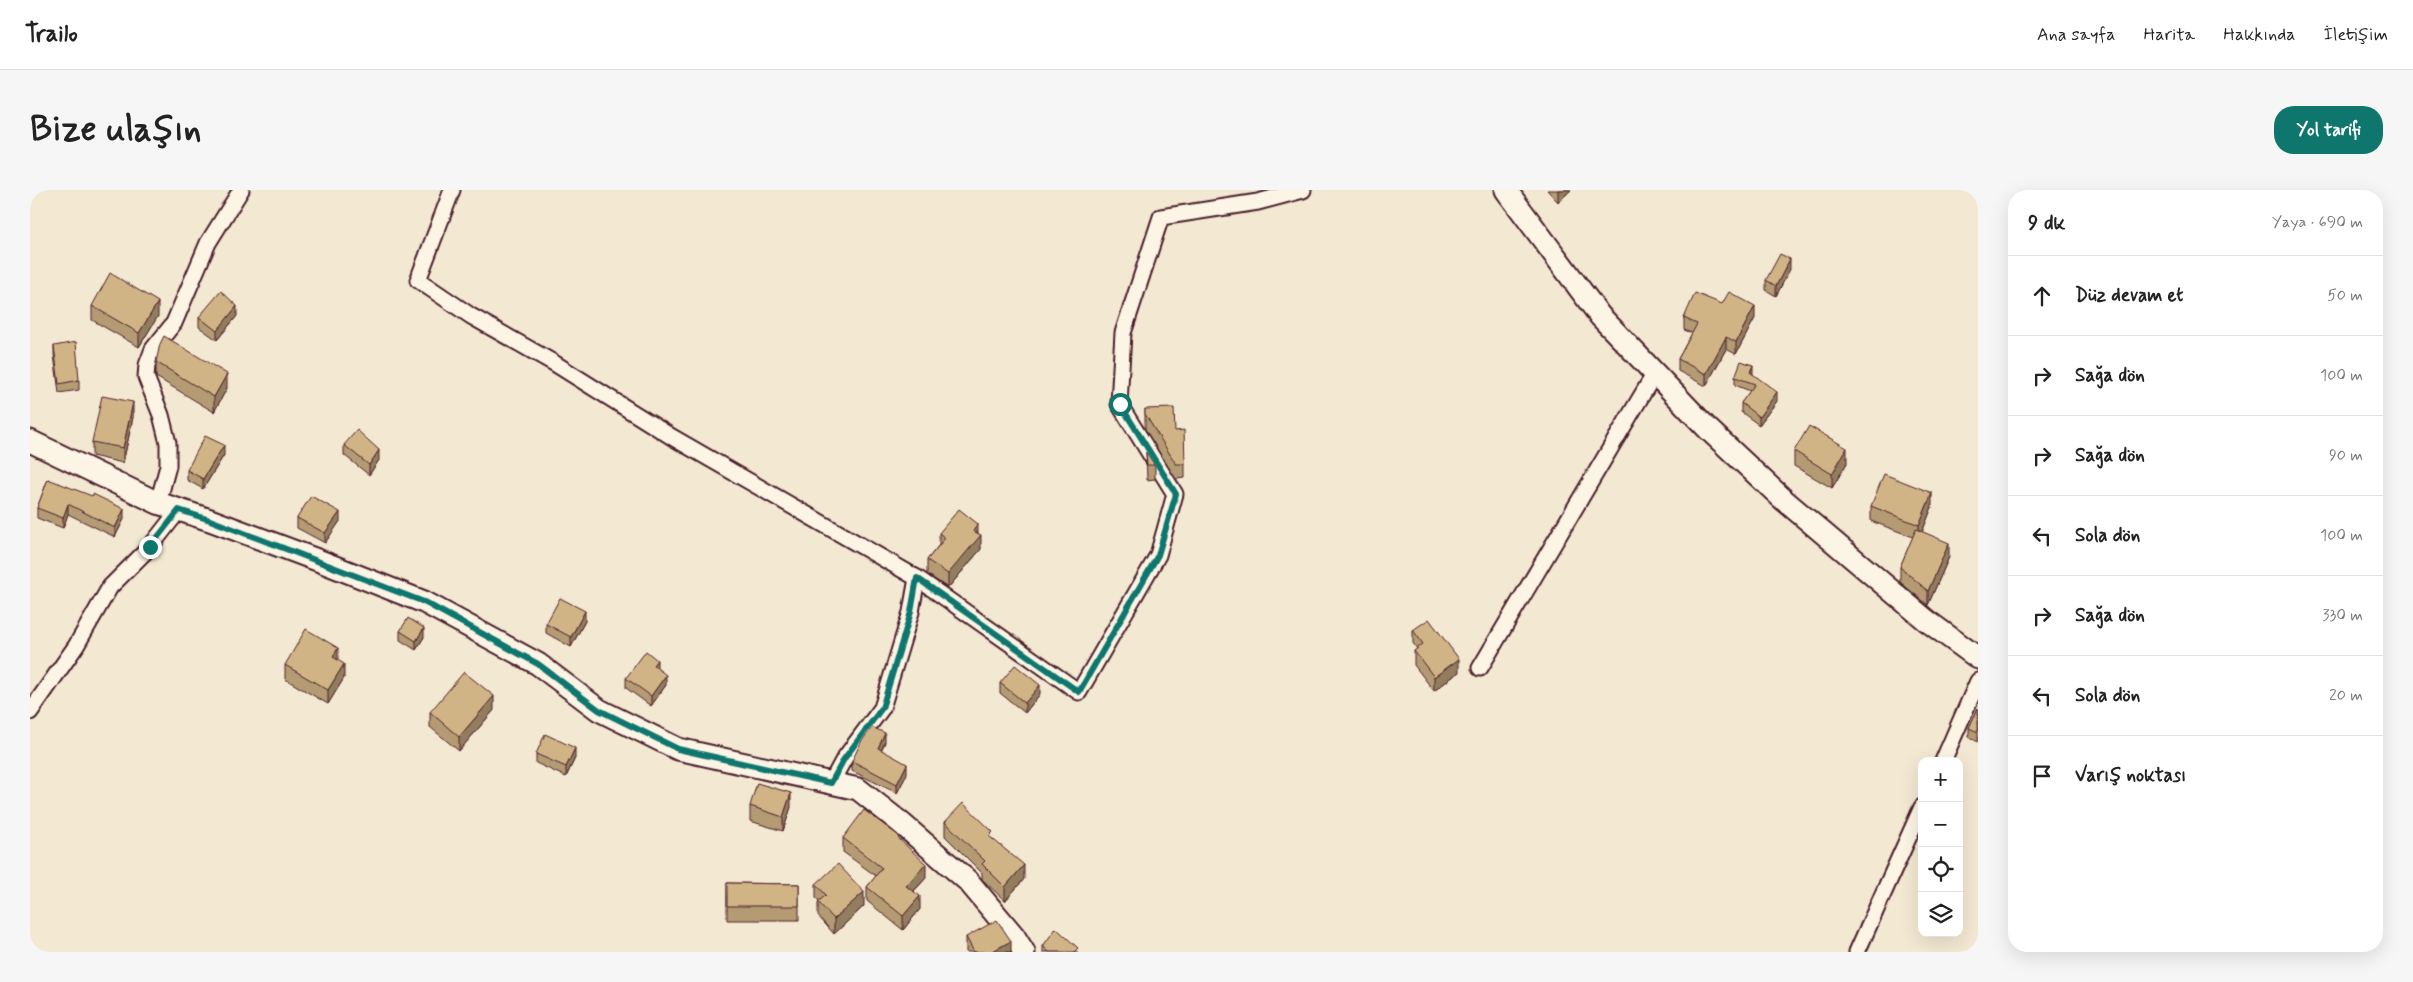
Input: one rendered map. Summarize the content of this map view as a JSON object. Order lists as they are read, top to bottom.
{
  "page": {
    "header": "Trailo",
    "nav": [
      "Ana sayfa",
      "Harita",
      "Hakkında",
      "İletişim"
    ],
    "buttons": "Yol tarifi",
    "title": "Bize ulaşın",
    "heading": ["9 dk", "Yaya · 690 m"],
    "list": [
      ["Düz devam et", "50 m"],
      ["Sağa dön", "100 m"],
      ["Sağa dön", "90 m"],
      ["Sola dön", "100 m"],
      ["Sağa dön", "330 m"],
      ["Sola dön", "20 m"],
      "Varış noktası"
    ],
    "map_buttons": ["+", "−"]
  }
}
